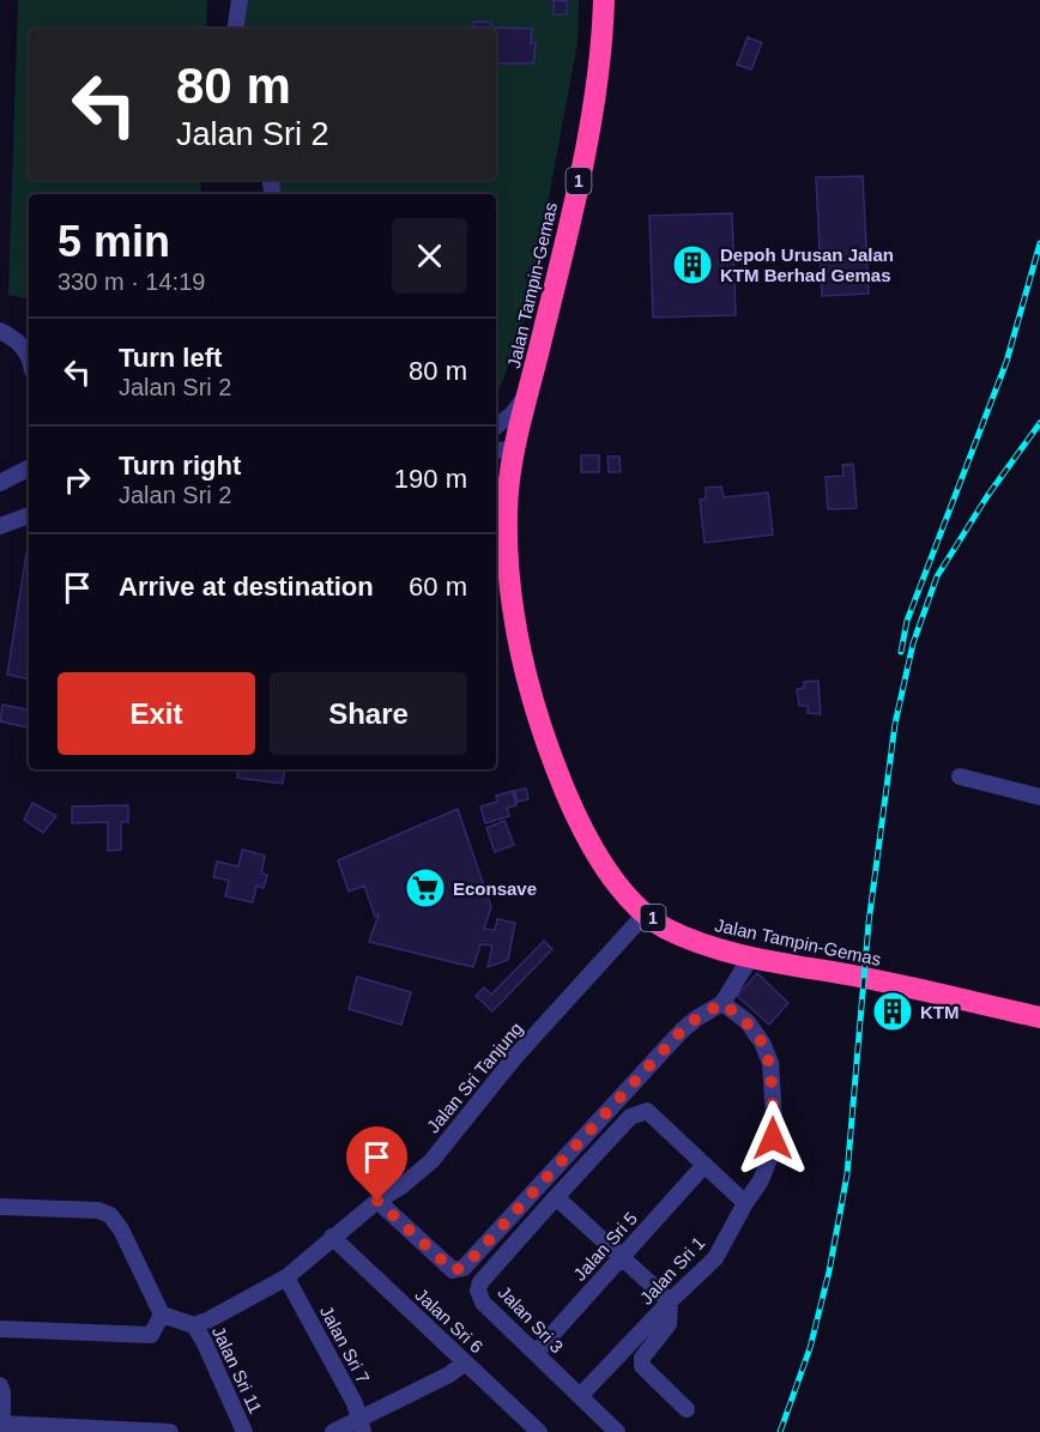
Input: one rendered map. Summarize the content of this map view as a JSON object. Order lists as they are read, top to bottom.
{
  "streets": {
    "highway": ["1", "Jalan Tampin-Gemas"],
    "street": [
      "Jalan Sri Tanjung",
      "Jalan Sri 5",
      "Jalan Sri 1",
      "Jalan Sri 3",
      "Jalan Sri 6",
      "Jalan Sri 7",
      "Jalan Sri 11"
    ]
  },
  "crossings": [
    ["Jalan Tampin-Gemas", "Jalan Sri Tanjung"],
    ["Jalan Sri Tanjung", "Jalan Sri 6"],
    ["Jalan Sri Tanjung", "Jalan Sri 7"],
    ["Jalan Sri Tanjung", "Jalan Sri 11"],
    ["Jalan Sri 5", "Jalan Sri 3"],
    ["Jalan Sri 1", "Jalan Sri 3"]
  ],
  "places": {
    "building": ["Depoh Urusan Jalan KTM Berhad Gemas", "KTM"],
    "supermarket": ["Econsave"]
  },
  "page": {
    "turn": ["80 m", "Jalan Sri 2"],
    "heading": ["5 min", "330 m · 14:19"],
    "list": [
      {
        "name": "Turn left",
        "note": "Jalan Sri 2",
        "value": "80 m"
      },
      {
        "name": "Turn right",
        "note": "Jalan Sri 2",
        "value": "190 m"
      },
      {
        "name": "Arrive at destination",
        "value": "60 m"
      }
    ],
    "buttons": ["Exit", "Share"]
  }
}
